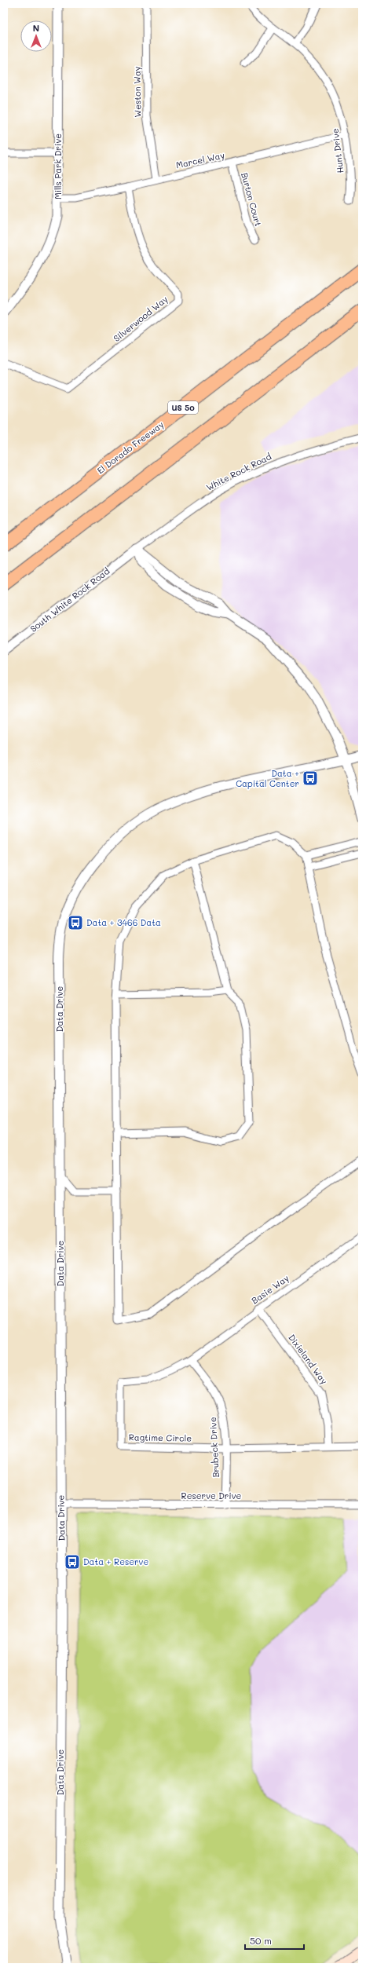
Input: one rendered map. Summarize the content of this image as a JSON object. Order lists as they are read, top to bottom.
{
  "streets": {
    "highway": ["US 50", "El Dorado Freeway"],
    "street": [
      "Weston Way",
      "Hunt Drive",
      "Marcel Way",
      "Mills Park Drive",
      "Burton Court",
      "Silverwood Way",
      "White Rock Road",
      "South White Rock Road",
      "Data Drive",
      "Basie Way",
      "Dixieland Way",
      "Ragtime Circle",
      "Brubeck Drive",
      "Reserve Drive"
    ]
  },
  "crossings": [
    ["Weston Way", "Marcel Way"],
    ["Hunt Drive", "Marcel Way"],
    ["Marcel Way", "Mills Park Drive"],
    ["Marcel Way", "Burton Court"],
    ["Marcel Way", "Silverwood Way"],
    ["White Rock Road", "South White Rock Road"],
    ["Data Drive", "Reserve Drive"],
    ["Basie Way", "Dixieland Way"],
    ["Basie Way", "Ragtime Circle"],
    ["Basie Way", "Brubeck Drive"],
    ["Ragtime Circle", "Brubeck Drive"],
    ["Brubeck Drive", "Reserve Drive"]
  ],
  "places": {
    "bus stop": ["Data + Capital Center", "Data + 3466 Data", "Data + Reserve"]
  },
  "scale_bar": "50 m",
  "north": "top"
}
